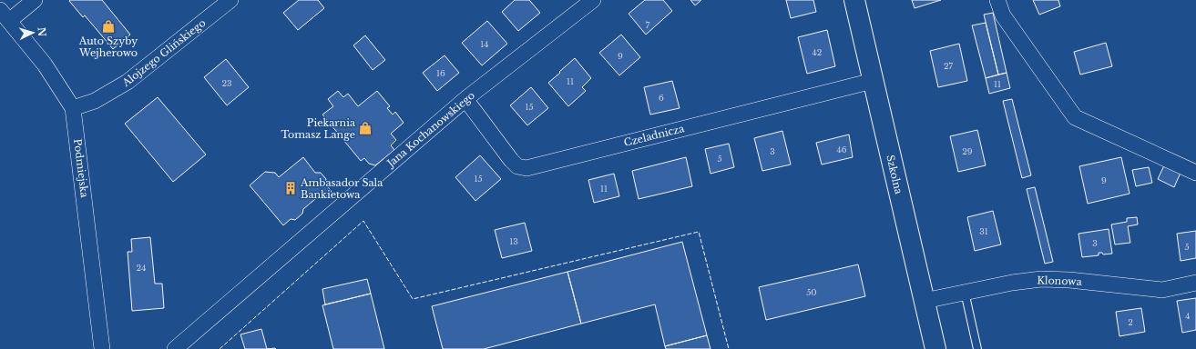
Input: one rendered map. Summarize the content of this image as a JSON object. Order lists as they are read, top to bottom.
{
  "streets": {
    "street": [
      "Alojzego Glińskiego",
      "Jana Kochanowskiego",
      "Czeladnicza",
      "Podmiejska",
      "Szkolna",
      "Klonowa"
    ]
  },
  "crossings": [
    ["Alojzego Glińskiego", "Podmiejska"],
    ["Jana Kochanowskiego", "Czeladnicza"],
    ["Czeladnicza", "Szkolna"],
    ["Szkolna", "Klonowa"]
  ],
  "places": {
    "shop": ["Auto Szyby Wejherowo", "Piekarnia Tomasz Lange"],
    "building": ["Ambasador Sala Bankietowa"]
  },
  "house_numbers": [
    "7",
    "14",
    "42",
    "9",
    "27",
    "16",
    "11",
    "23",
    "11",
    "6",
    "15",
    "46",
    "3",
    "29",
    "5",
    "15",
    "9",
    "11",
    "31",
    "13",
    "3",
    "5",
    "24",
    "50",
    "4",
    "2"
  ],
  "north": "right"
}
